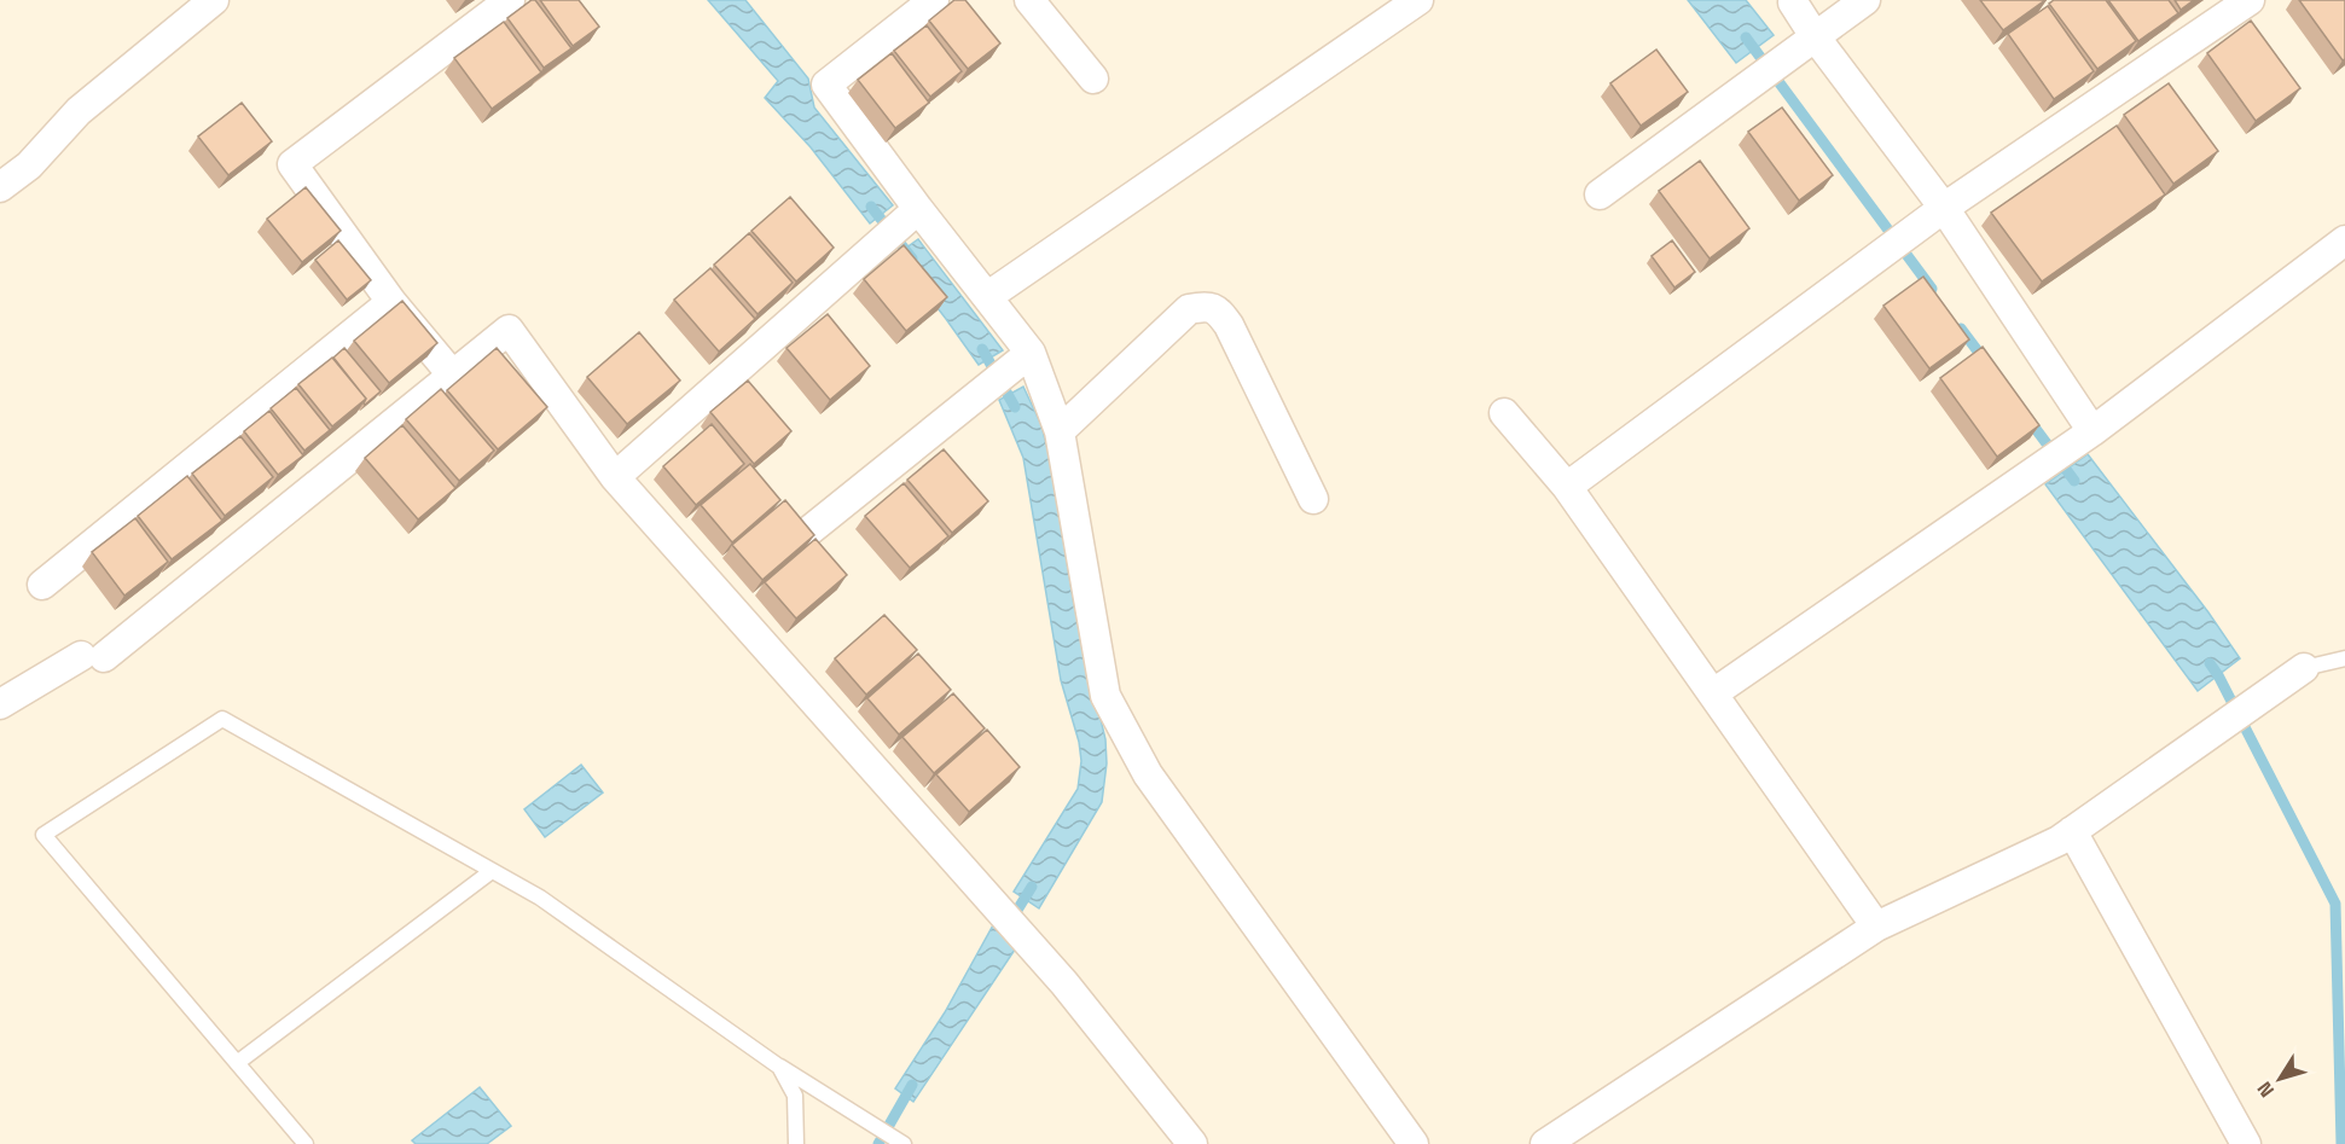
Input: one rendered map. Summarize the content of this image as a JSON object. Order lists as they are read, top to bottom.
{
  "north": "bottom left"
}
